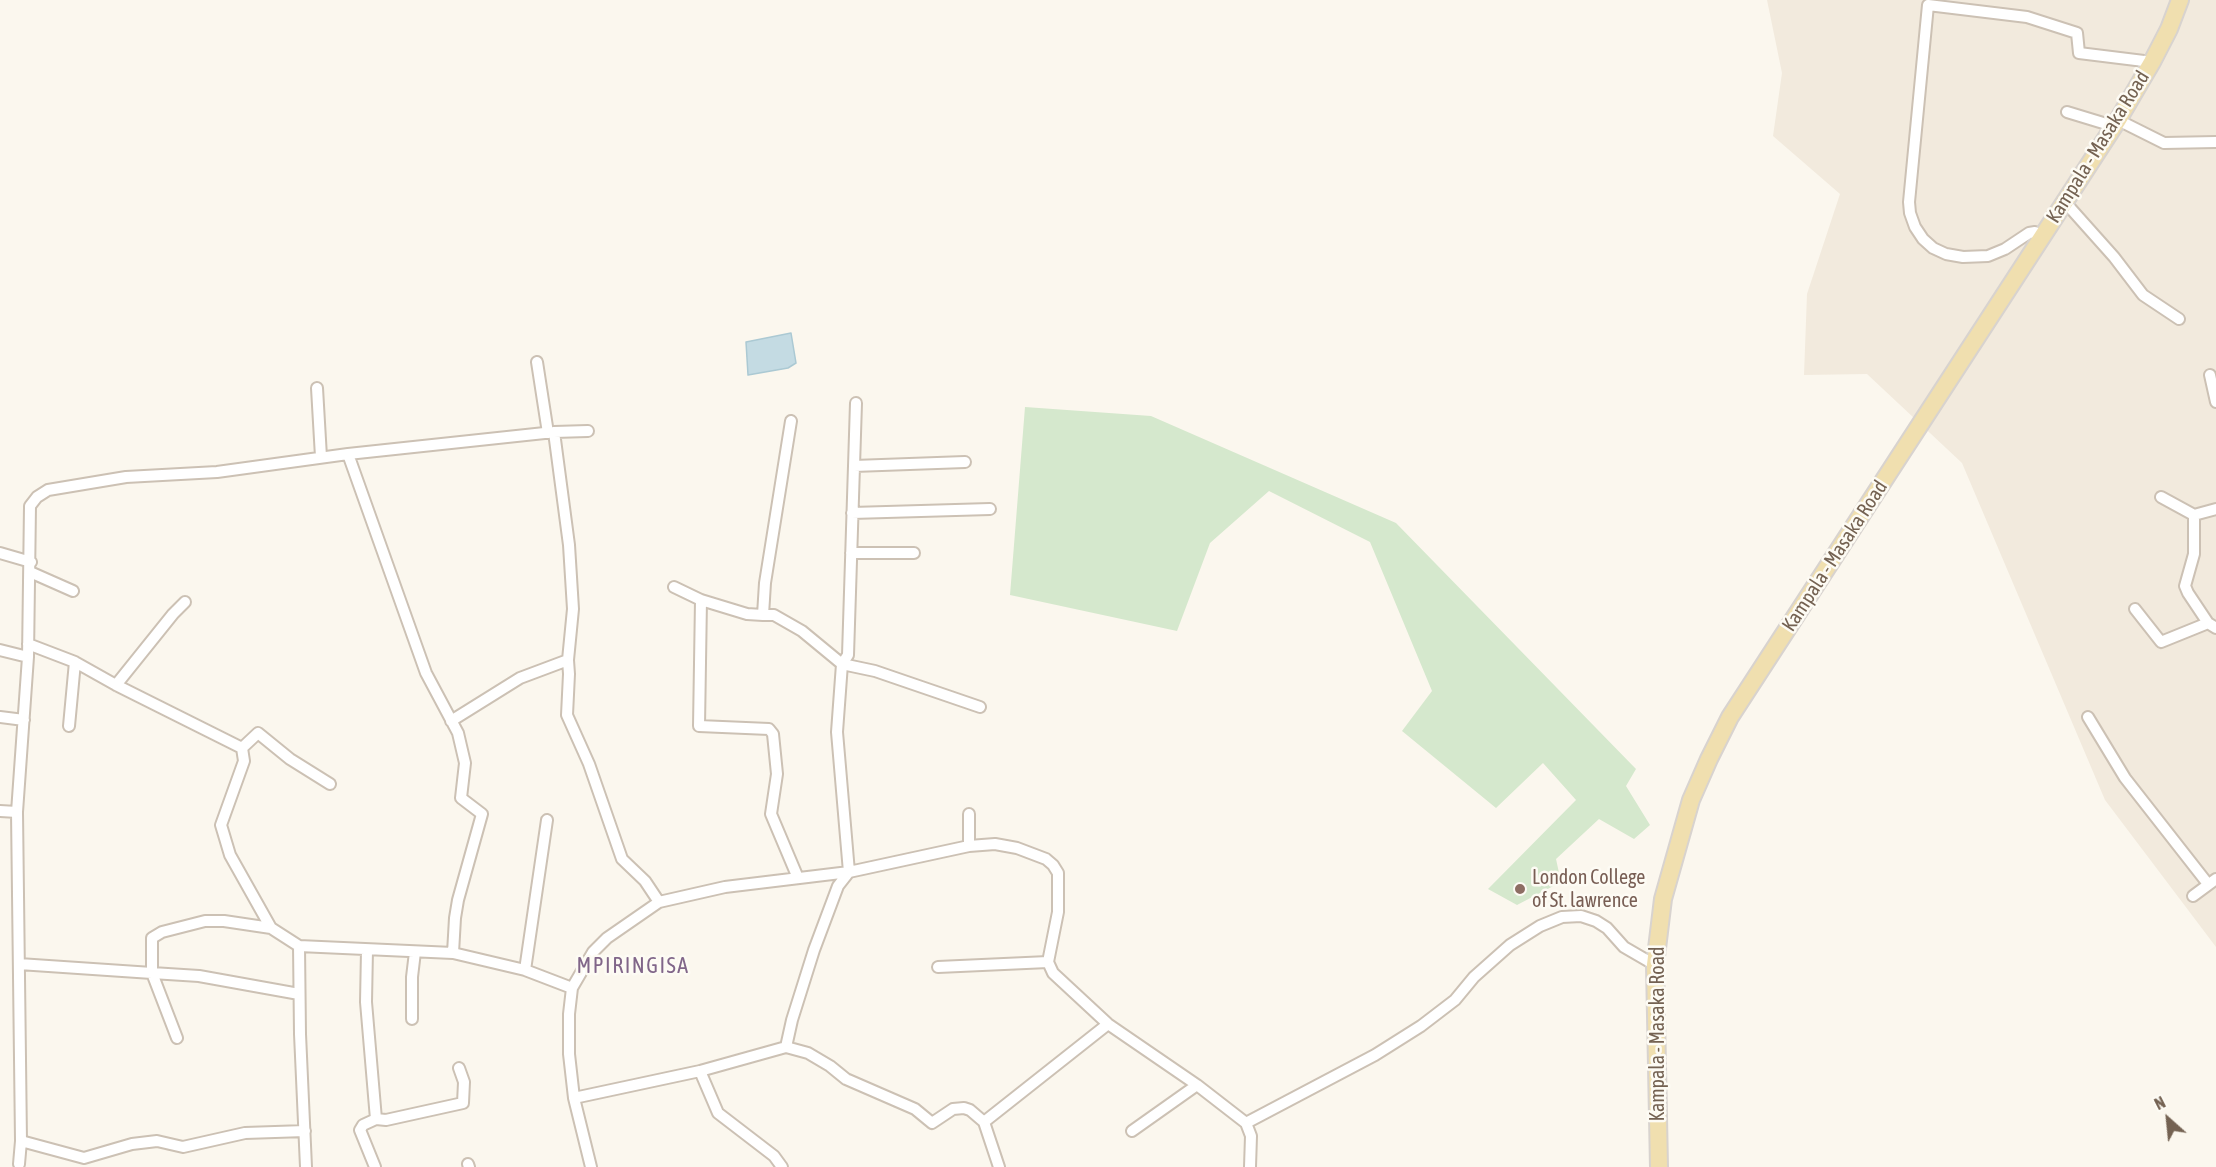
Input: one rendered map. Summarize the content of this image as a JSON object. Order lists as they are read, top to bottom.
{
  "streets": {
    "main road": ["Kampala - Masaka Road"]
  },
  "districts": ["MPIRINGISA"],
  "places": ["London College of St. lawrence"],
  "north": "top left"
}
